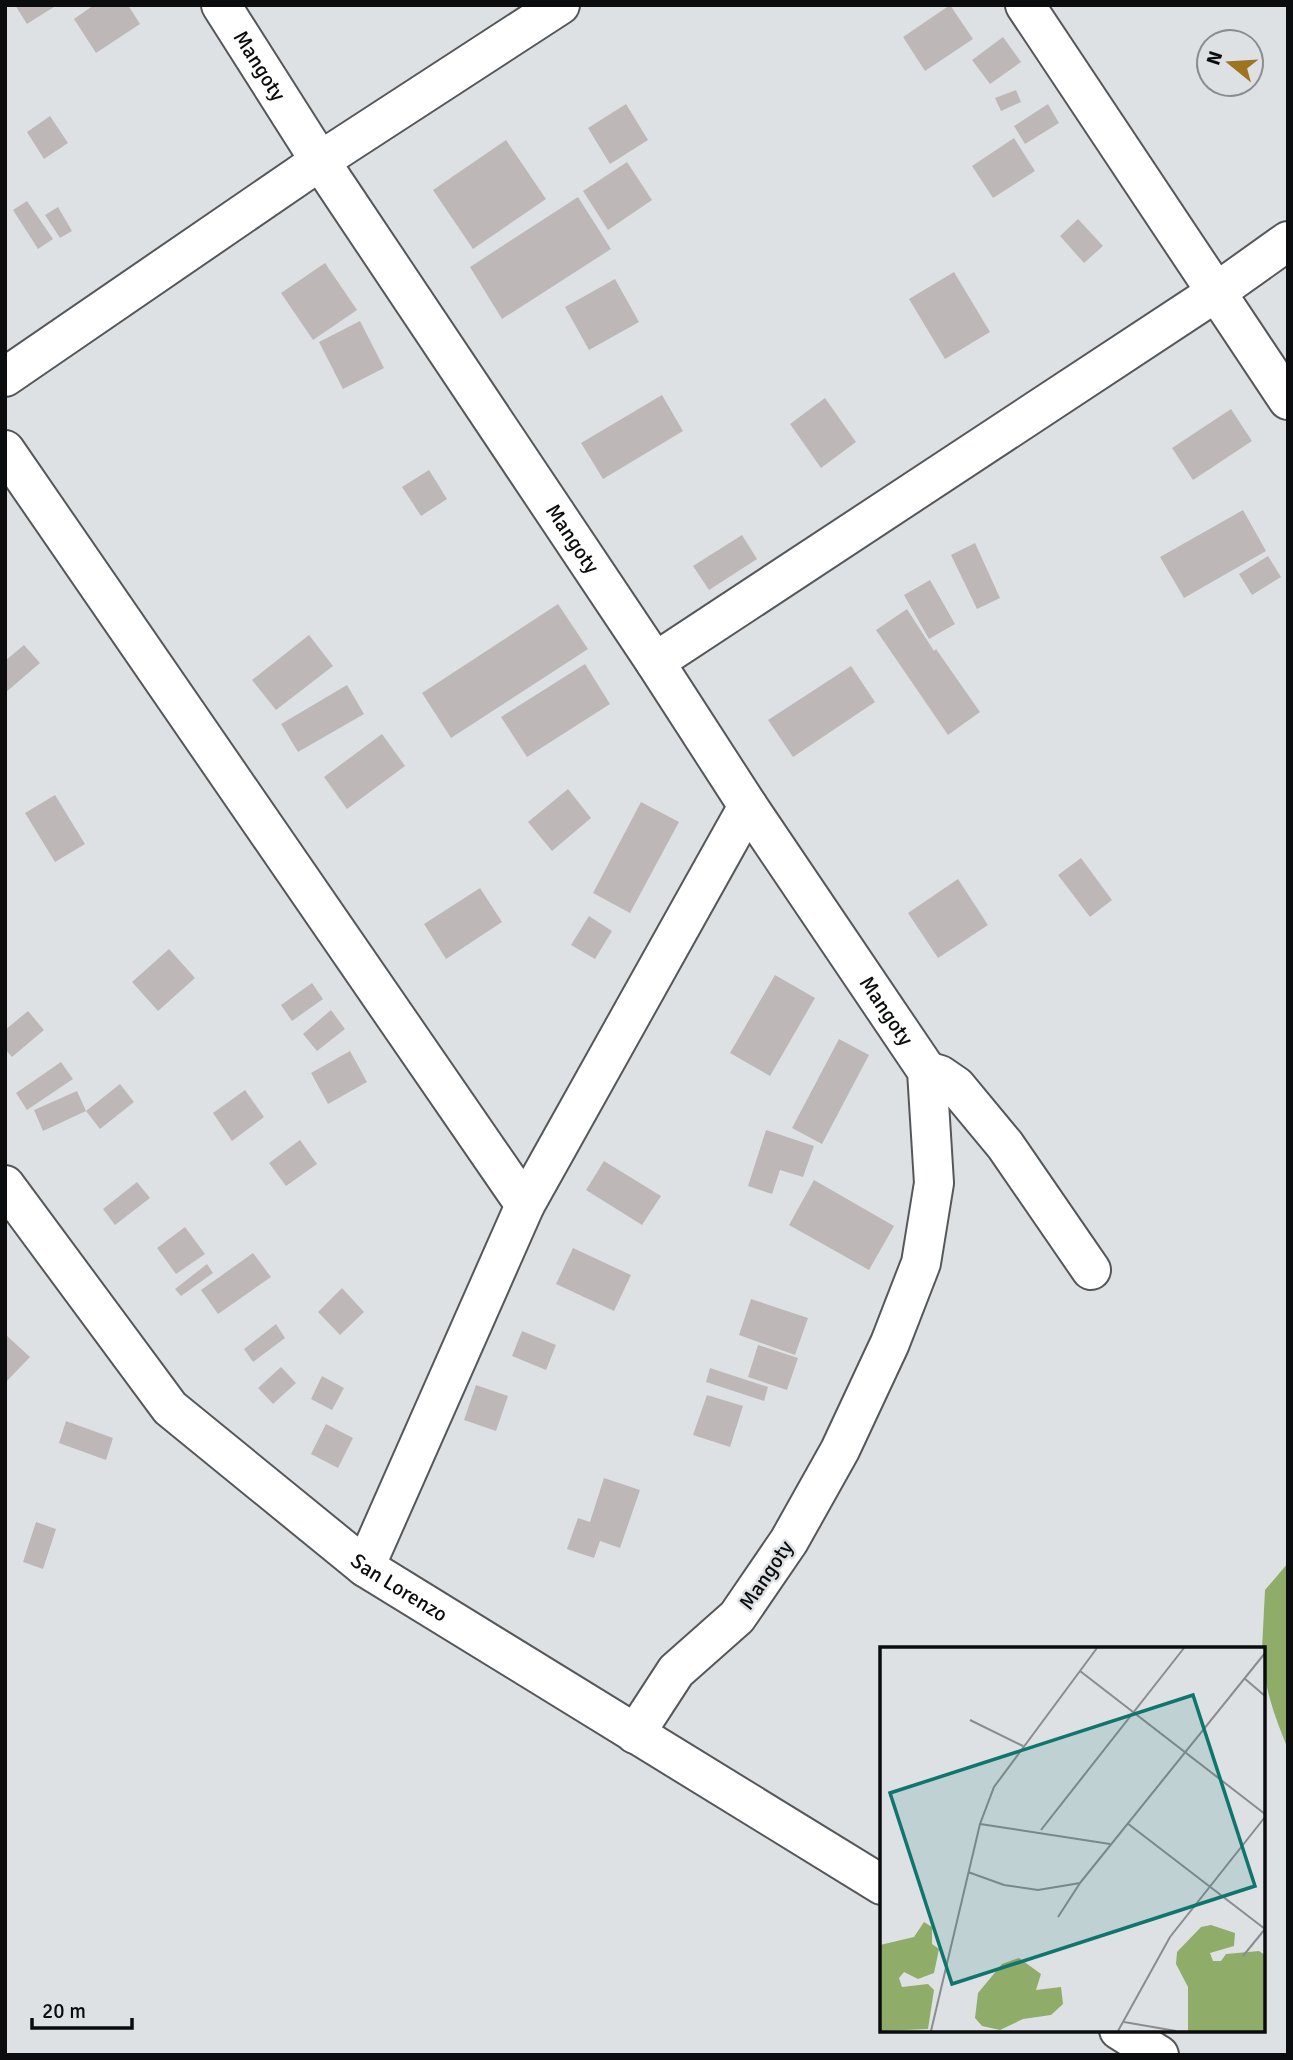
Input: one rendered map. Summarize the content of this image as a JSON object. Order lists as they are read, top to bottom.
{
  "streets": {
    "street": ["Mangoty", "San Lorenzo"]
  },
  "crossings": [
    ["Mangoty", "San Lorenzo"]
  ],
  "scale_bar": "20 m",
  "north": "left"
}
